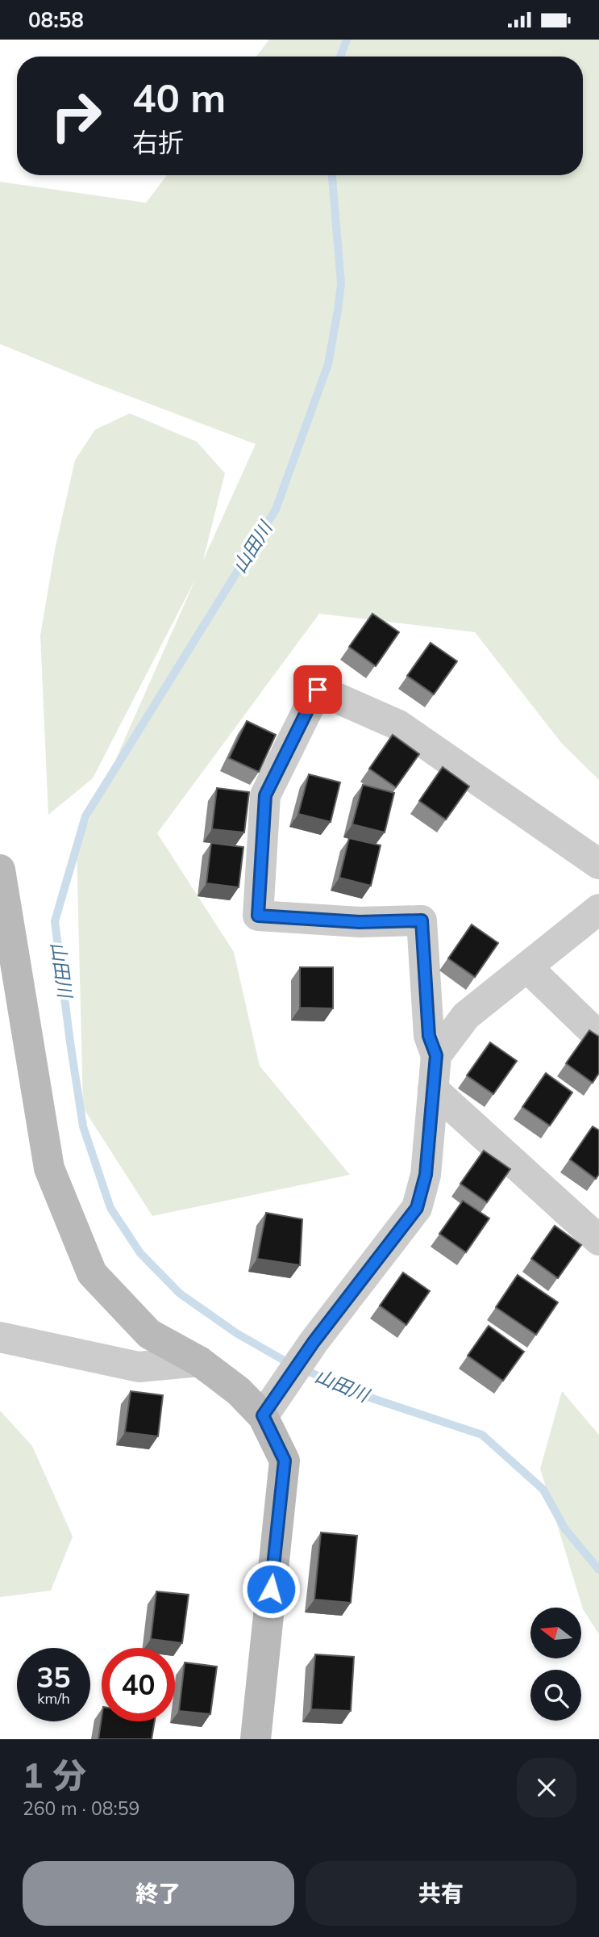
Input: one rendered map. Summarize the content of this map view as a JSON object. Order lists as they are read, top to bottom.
{
  "water": ["山田川"],
  "north": "left",
  "page": {
    "status": "08:58",
    "turn": ["40 m", "右折"],
    "speed": "35 km/h",
    "limit": "40",
    "heading": ["1 分", "260 m · 08:59"],
    "buttons": ["終了", "共有"]
  }
}
